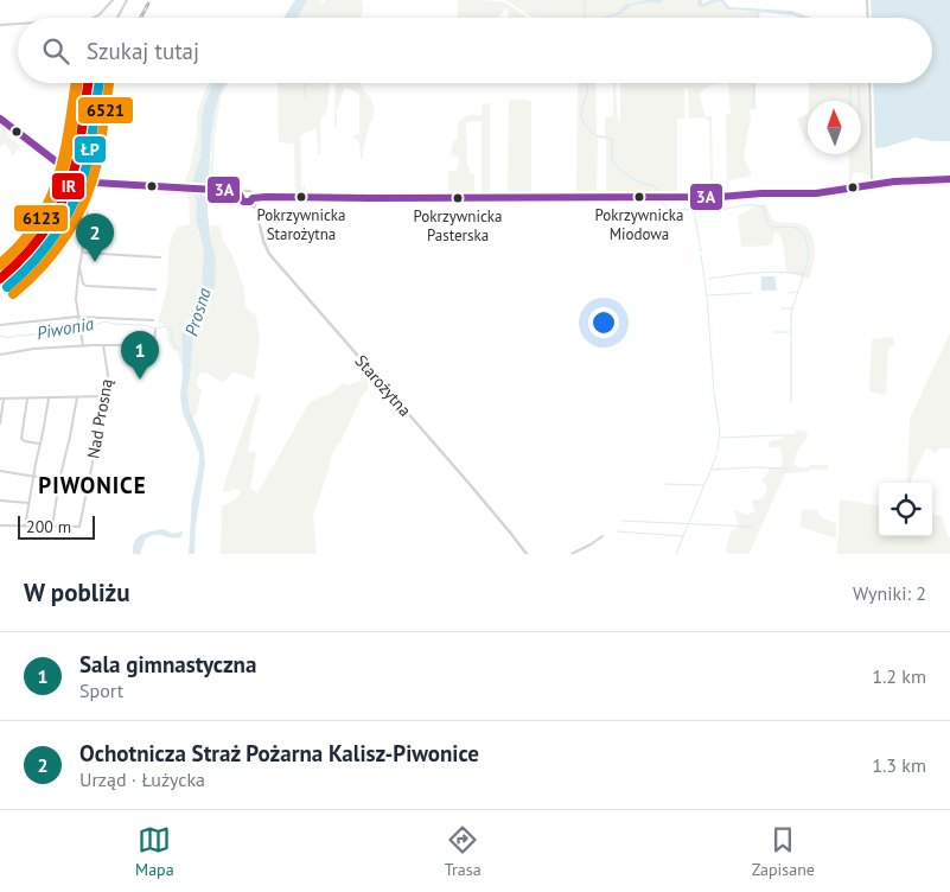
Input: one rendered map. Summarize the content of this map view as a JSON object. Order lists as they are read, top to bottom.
{
  "streets": {
    "street": ["Starożytna", "Nad Prosną"]
  },
  "districts": ["PIWONICE"],
  "water": ["Prosna", "Piwonia"],
  "places": ["Pokrzywnicka Starożytna", "Pokrzywnicka Miodowa", "Pokrzywnicka Pasterska"],
  "lines": [
    "transit line IR",
    "transit line ŁP",
    "transit line 6123",
    "transit line 6521",
    "transit line 3A"
  ],
  "scale_bar": "200 m",
  "north": "top",
  "page": {
    "search": "Szukaj tutaj",
    "pins": ["2", "1"],
    "scale": "200 m",
    "heading": ["W pobliżu", "Wyniki: 2"],
    "list": [
      {
        "mark": "1",
        "name": "Sala gimnastyczna",
        "note": "Sport",
        "value": "1.2 km"
      },
      {
        "mark": "2",
        "name": "Ochotnicza Straż Pożarna Kalisz-Piwonice",
        "note": "Urząd · Łużycka",
        "value": "1.3 km"
      }
    ],
    "nav": ["Mapa", "Trasa", "Zapisane"]
  }
}
